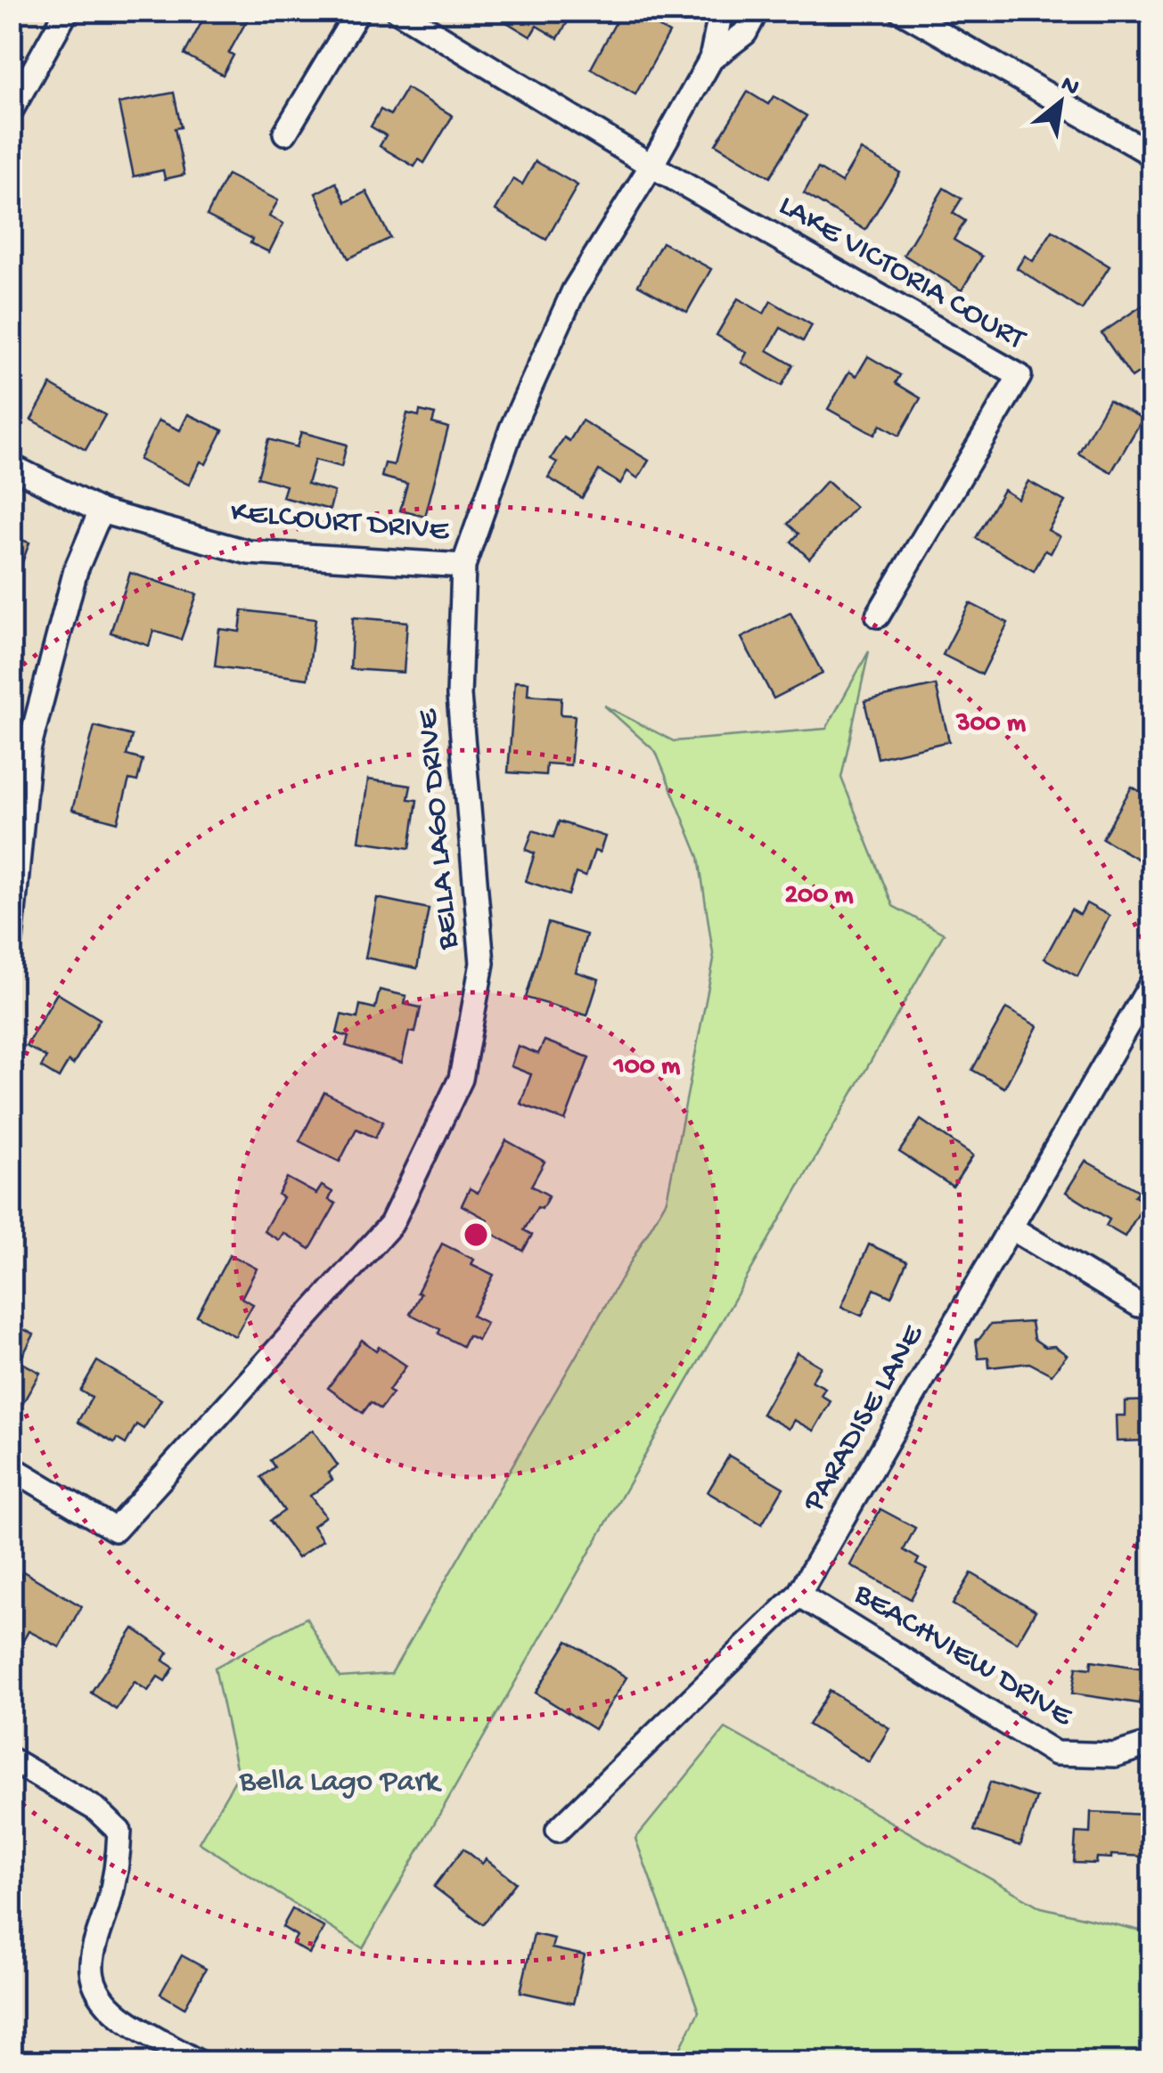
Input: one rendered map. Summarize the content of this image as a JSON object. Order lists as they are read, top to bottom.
{
  "streets": {
    "street": [
      "LAKE VICTORIA COURT",
      "KELCOURT DRIVE",
      "BELLA LAGO DRIVE",
      "PARADISE LANE",
      "BEACHVIEW DRIVE"
    ]
  },
  "crossings": [
    ["LAKE VICTORIA COURT", "BELLA LAGO DRIVE"],
    ["KELCOURT DRIVE", "BELLA LAGO DRIVE"],
    ["PARADISE LANE", "BEACHVIEW DRIVE"]
  ],
  "parks": ["Bella Lago Park"],
  "north": "top right",
  "rings": ["300 m", "200 m", "100 m"]
}
